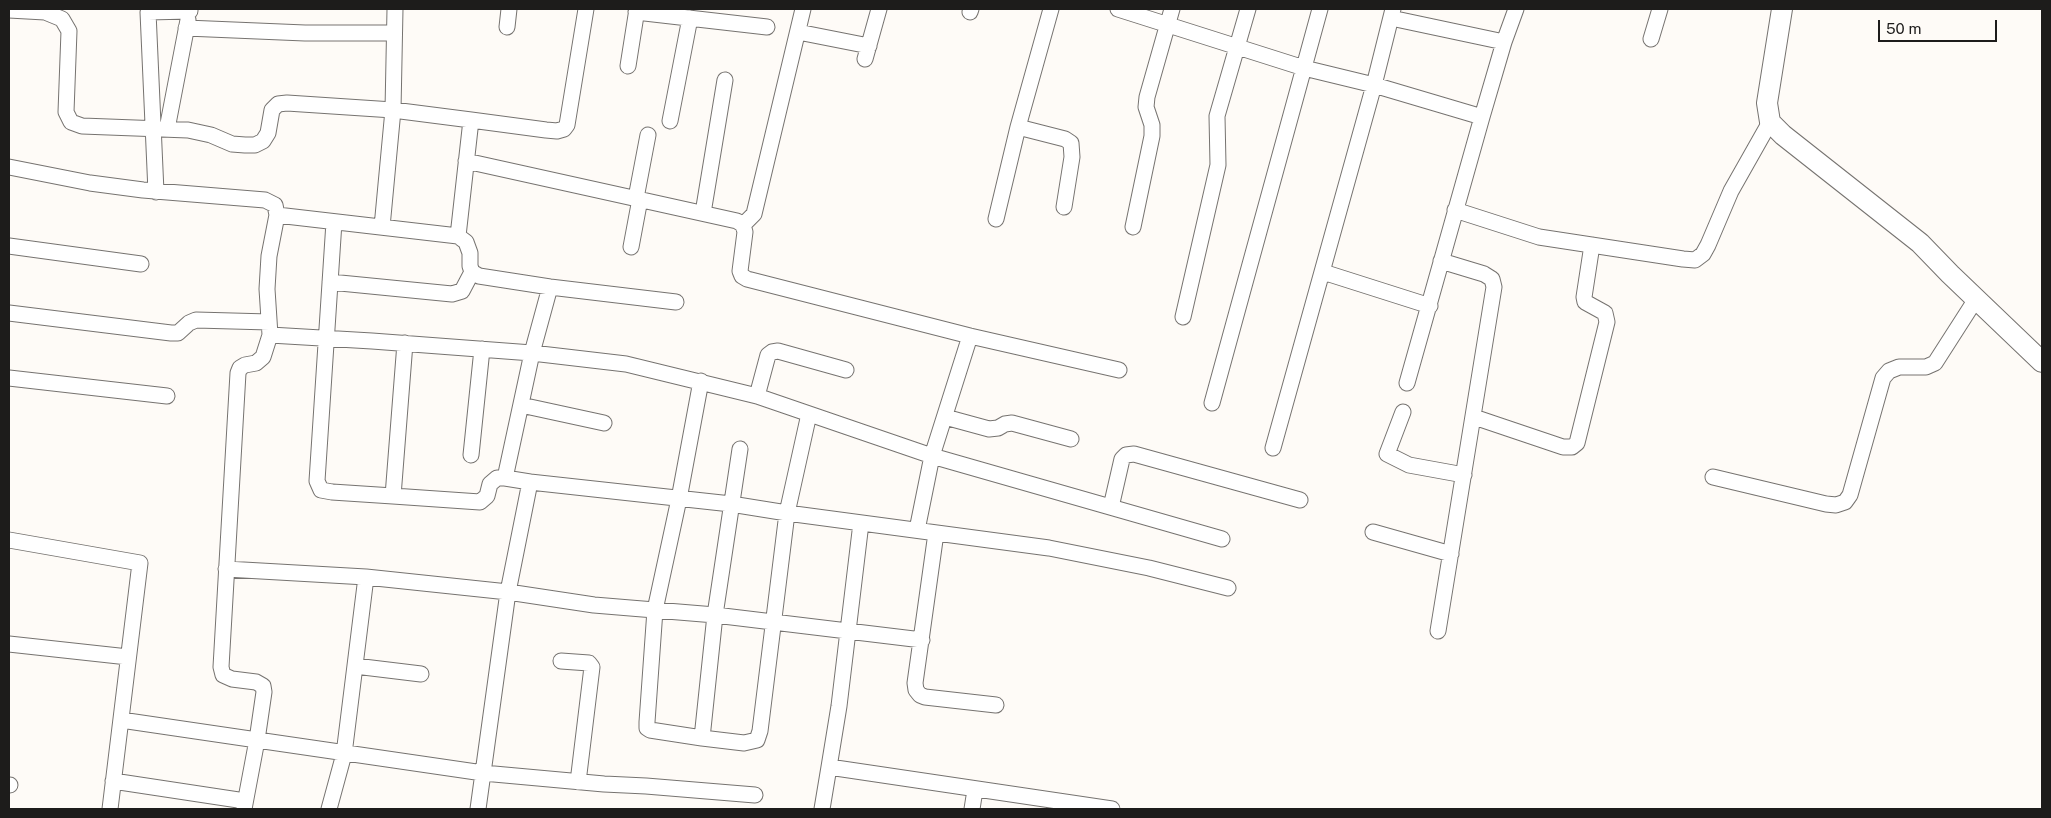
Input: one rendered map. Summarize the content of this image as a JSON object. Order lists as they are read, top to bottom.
{
  "scale_bar": "50 m"
}
